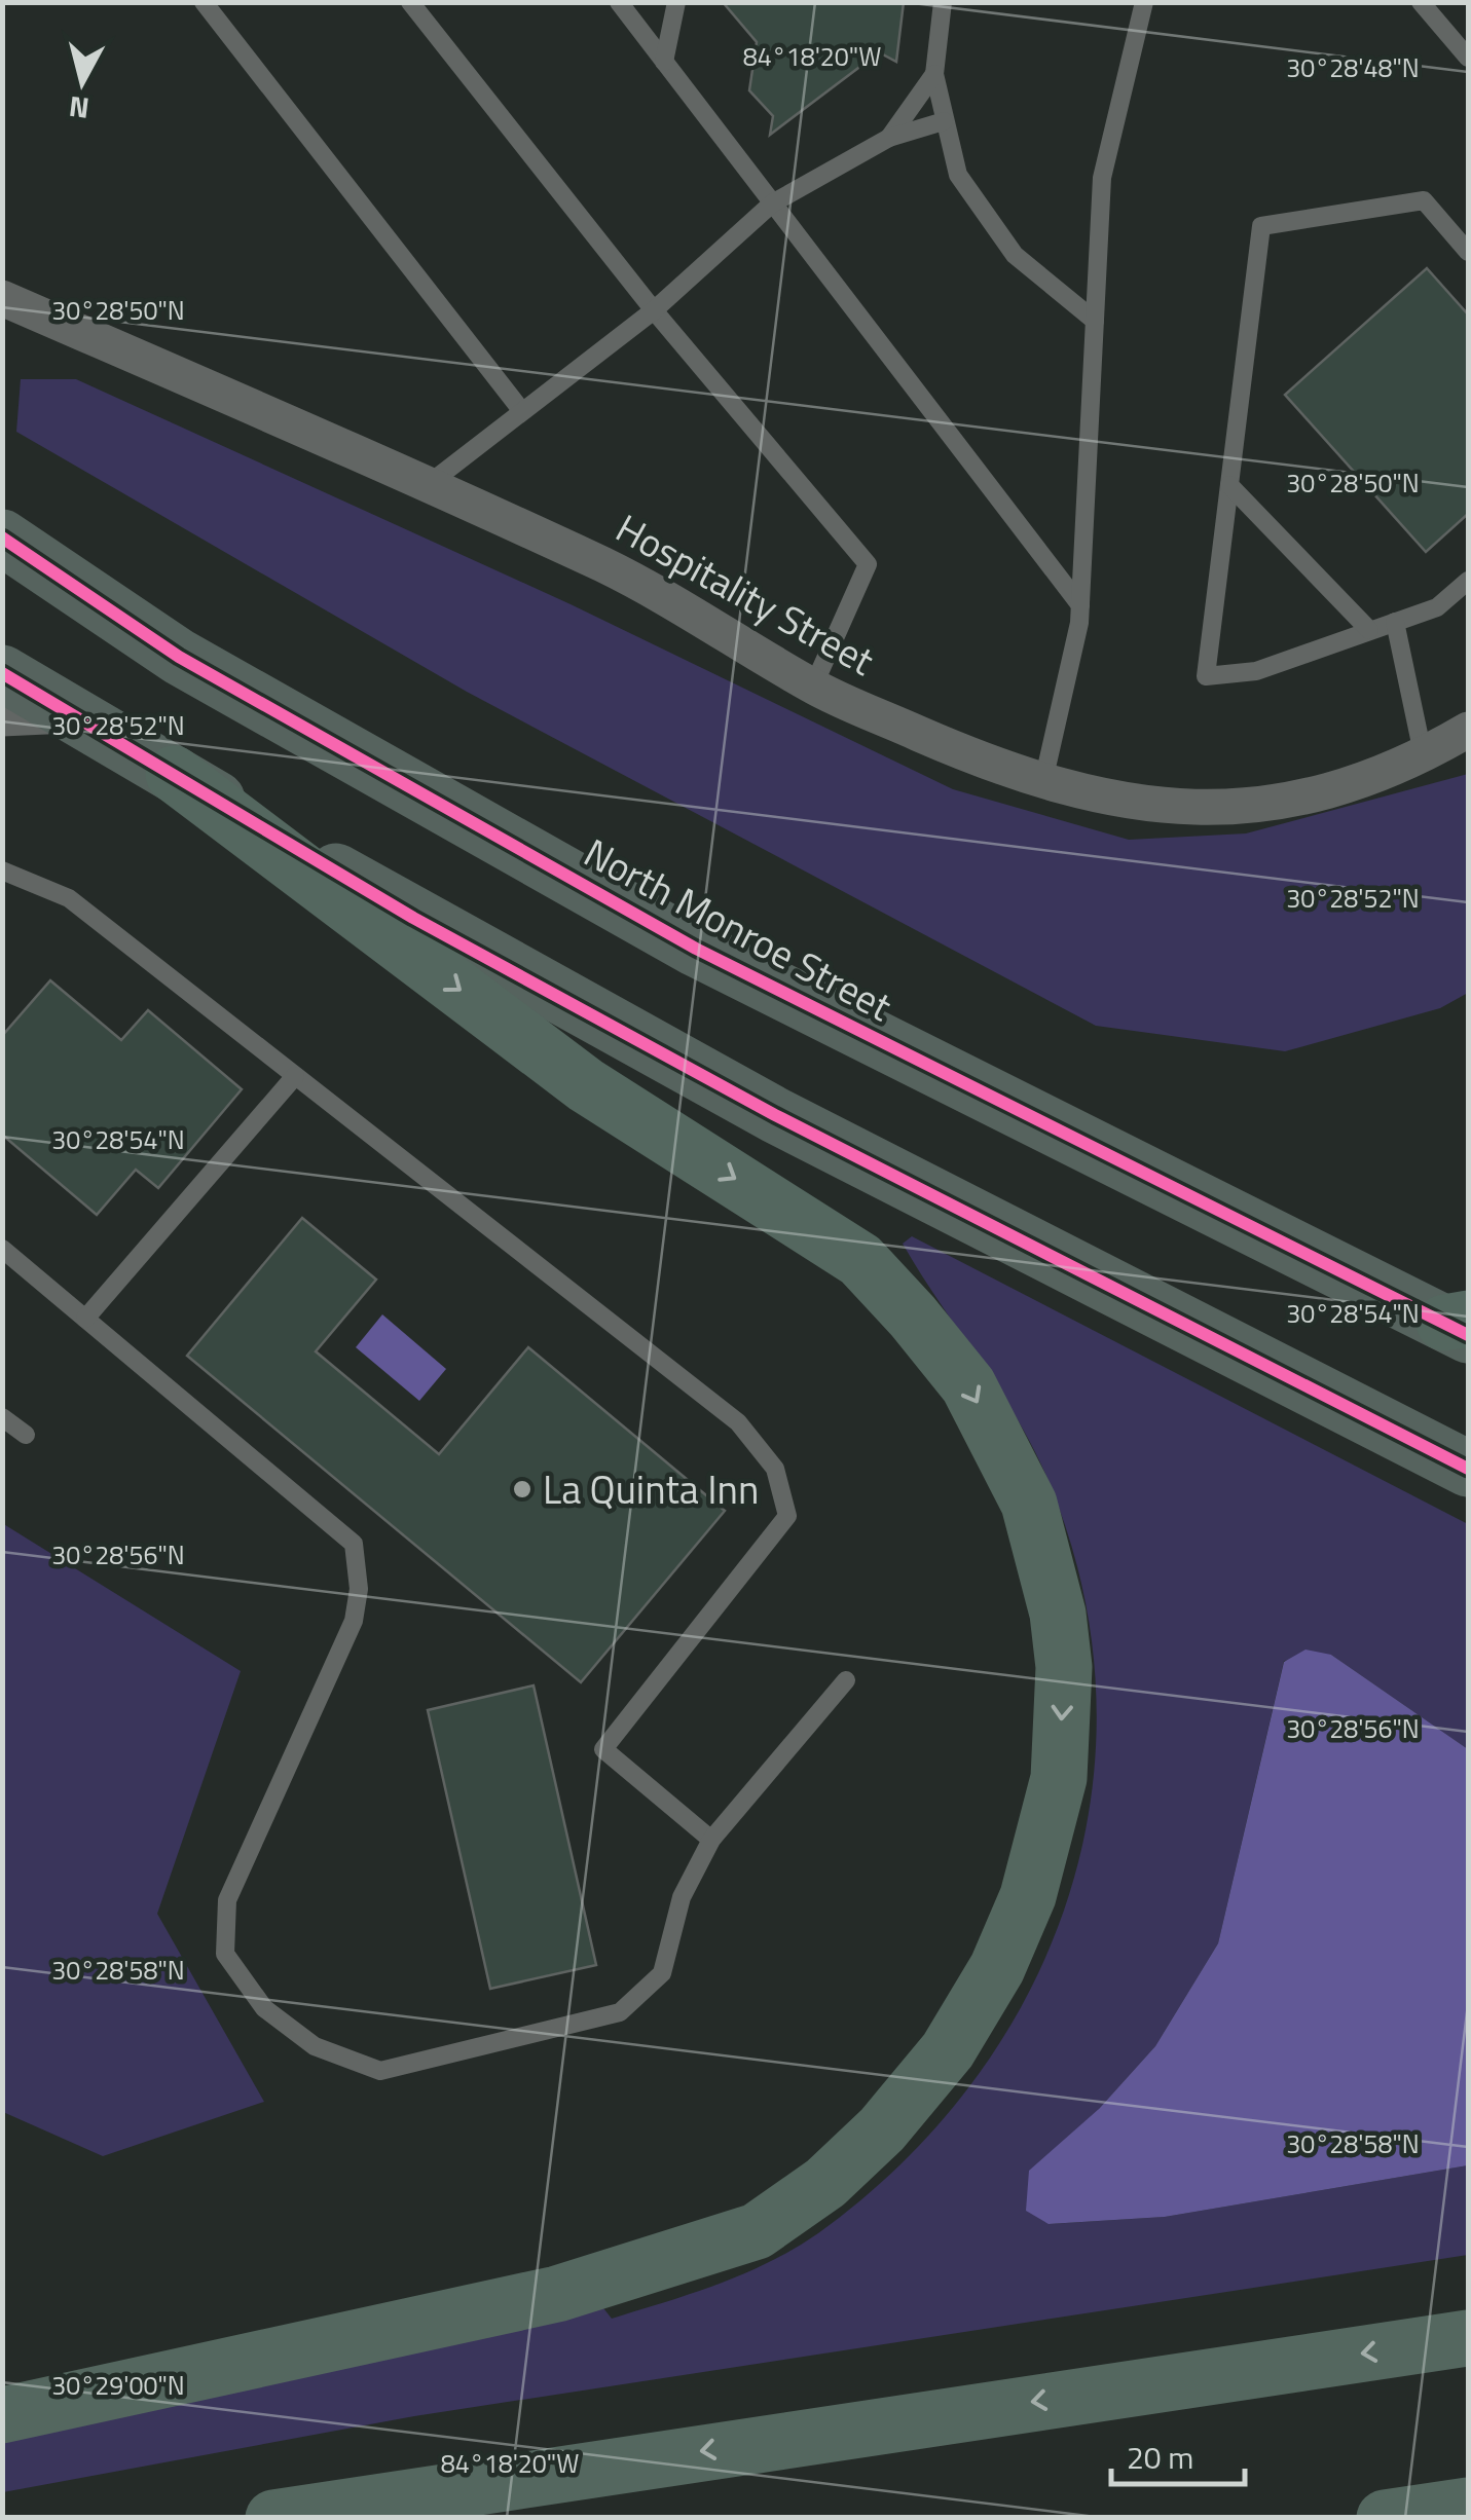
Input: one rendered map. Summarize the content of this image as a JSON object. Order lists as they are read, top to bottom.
{
  "streets": {
    "main road": ["North Monroe Street"],
    "street": ["Hospitality Street"]
  },
  "places": ["La Quinta Inn"],
  "scale_bar": "20 m",
  "north": "bottom",
  "coordinates": [
    "84°18'20\"W",
    "30°28'48\"N",
    "30°28'50\"N",
    "30°28'52\"N",
    "30°28'54\"N",
    "30°28'56\"N",
    "30°28'58\"N",
    "30°29'00\"N"
  ]
}
